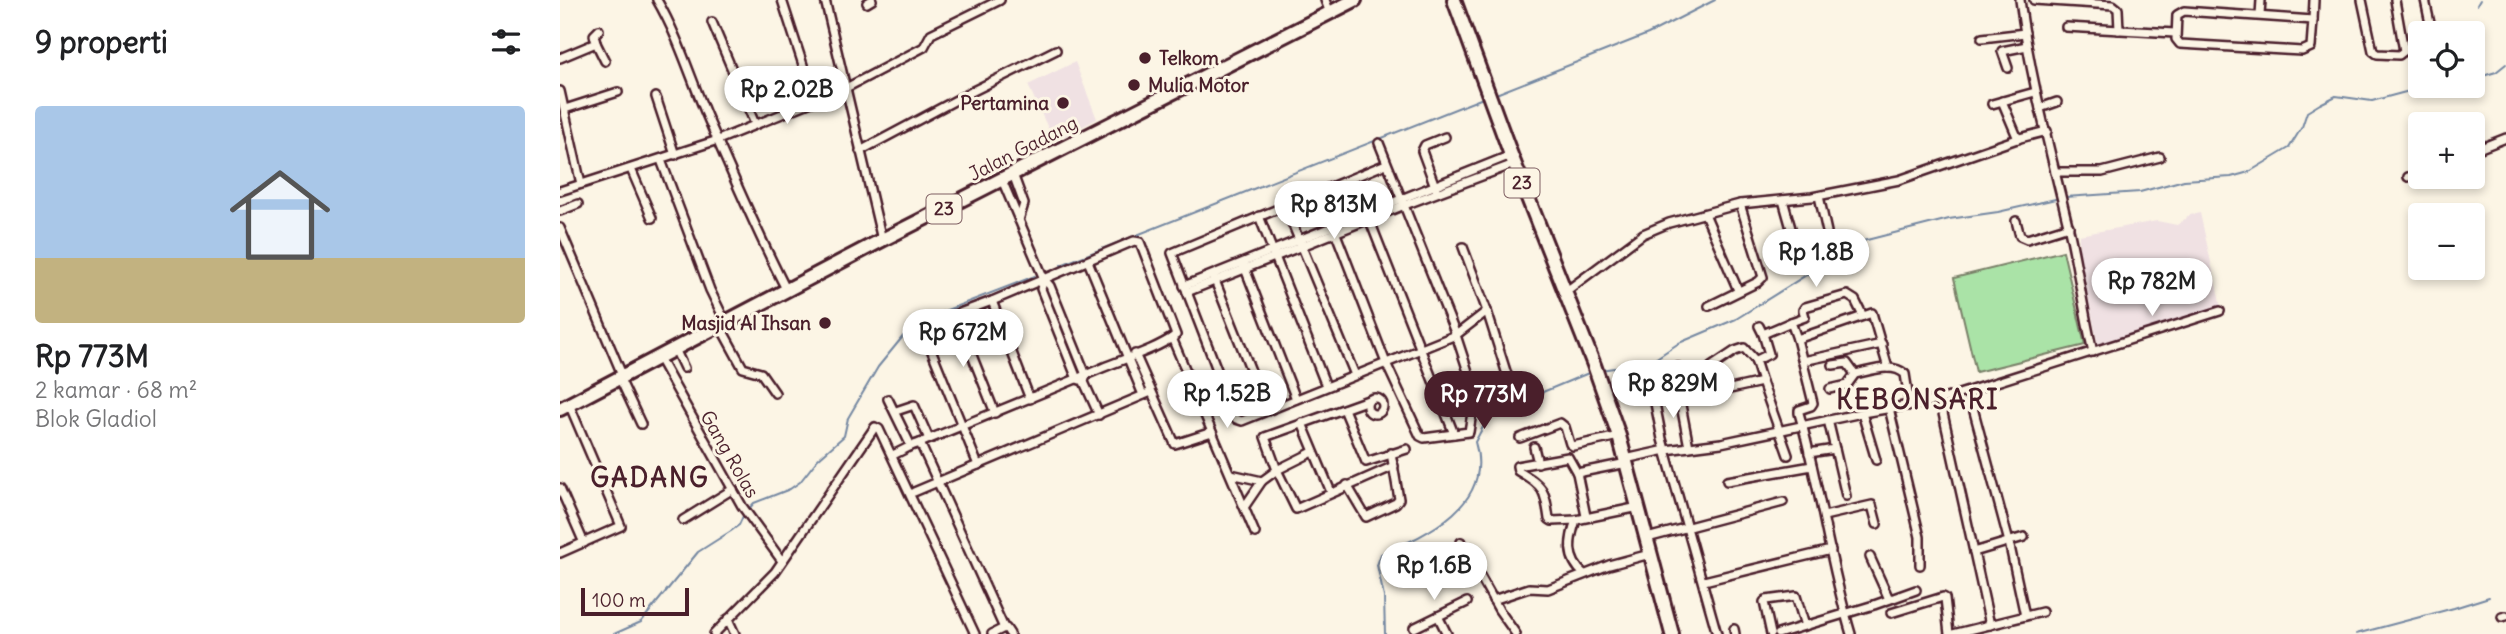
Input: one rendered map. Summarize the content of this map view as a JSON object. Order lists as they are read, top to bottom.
{
  "streets": {
    "highway": ["Jalan Gadang", "23"],
    "street": ["Gang Rolas"]
  },
  "crossings": [
    ["Jalan Gadang", "Gang Rolas"]
  ],
  "districts": ["KEBONSARI", "GADANG"],
  "places": [
    "Telkom",
    "Mulia Motor",
    "Pertamina",
    "Masjid Al Ihsan"
  ],
  "scale_bar": "100 m",
  "page": {
    "heading": "9 properti",
    "map_buttons": ["+", "−"],
    "price": [
      "Rp 2.02B",
      "Rp 813M",
      "Rp 1.8B",
      "Rp 782M",
      "Rp 672M",
      "Rp 829M",
      "Rp 1.52B",
      "Rp 773M",
      "Rp 1.6B"
    ],
    "list": [
      {
        "name": "Rp 773M",
        "note": "2 kamar · 68 m² · Blok Gladiol"
      }
    ],
    "scale": "100 m"
  }
}
